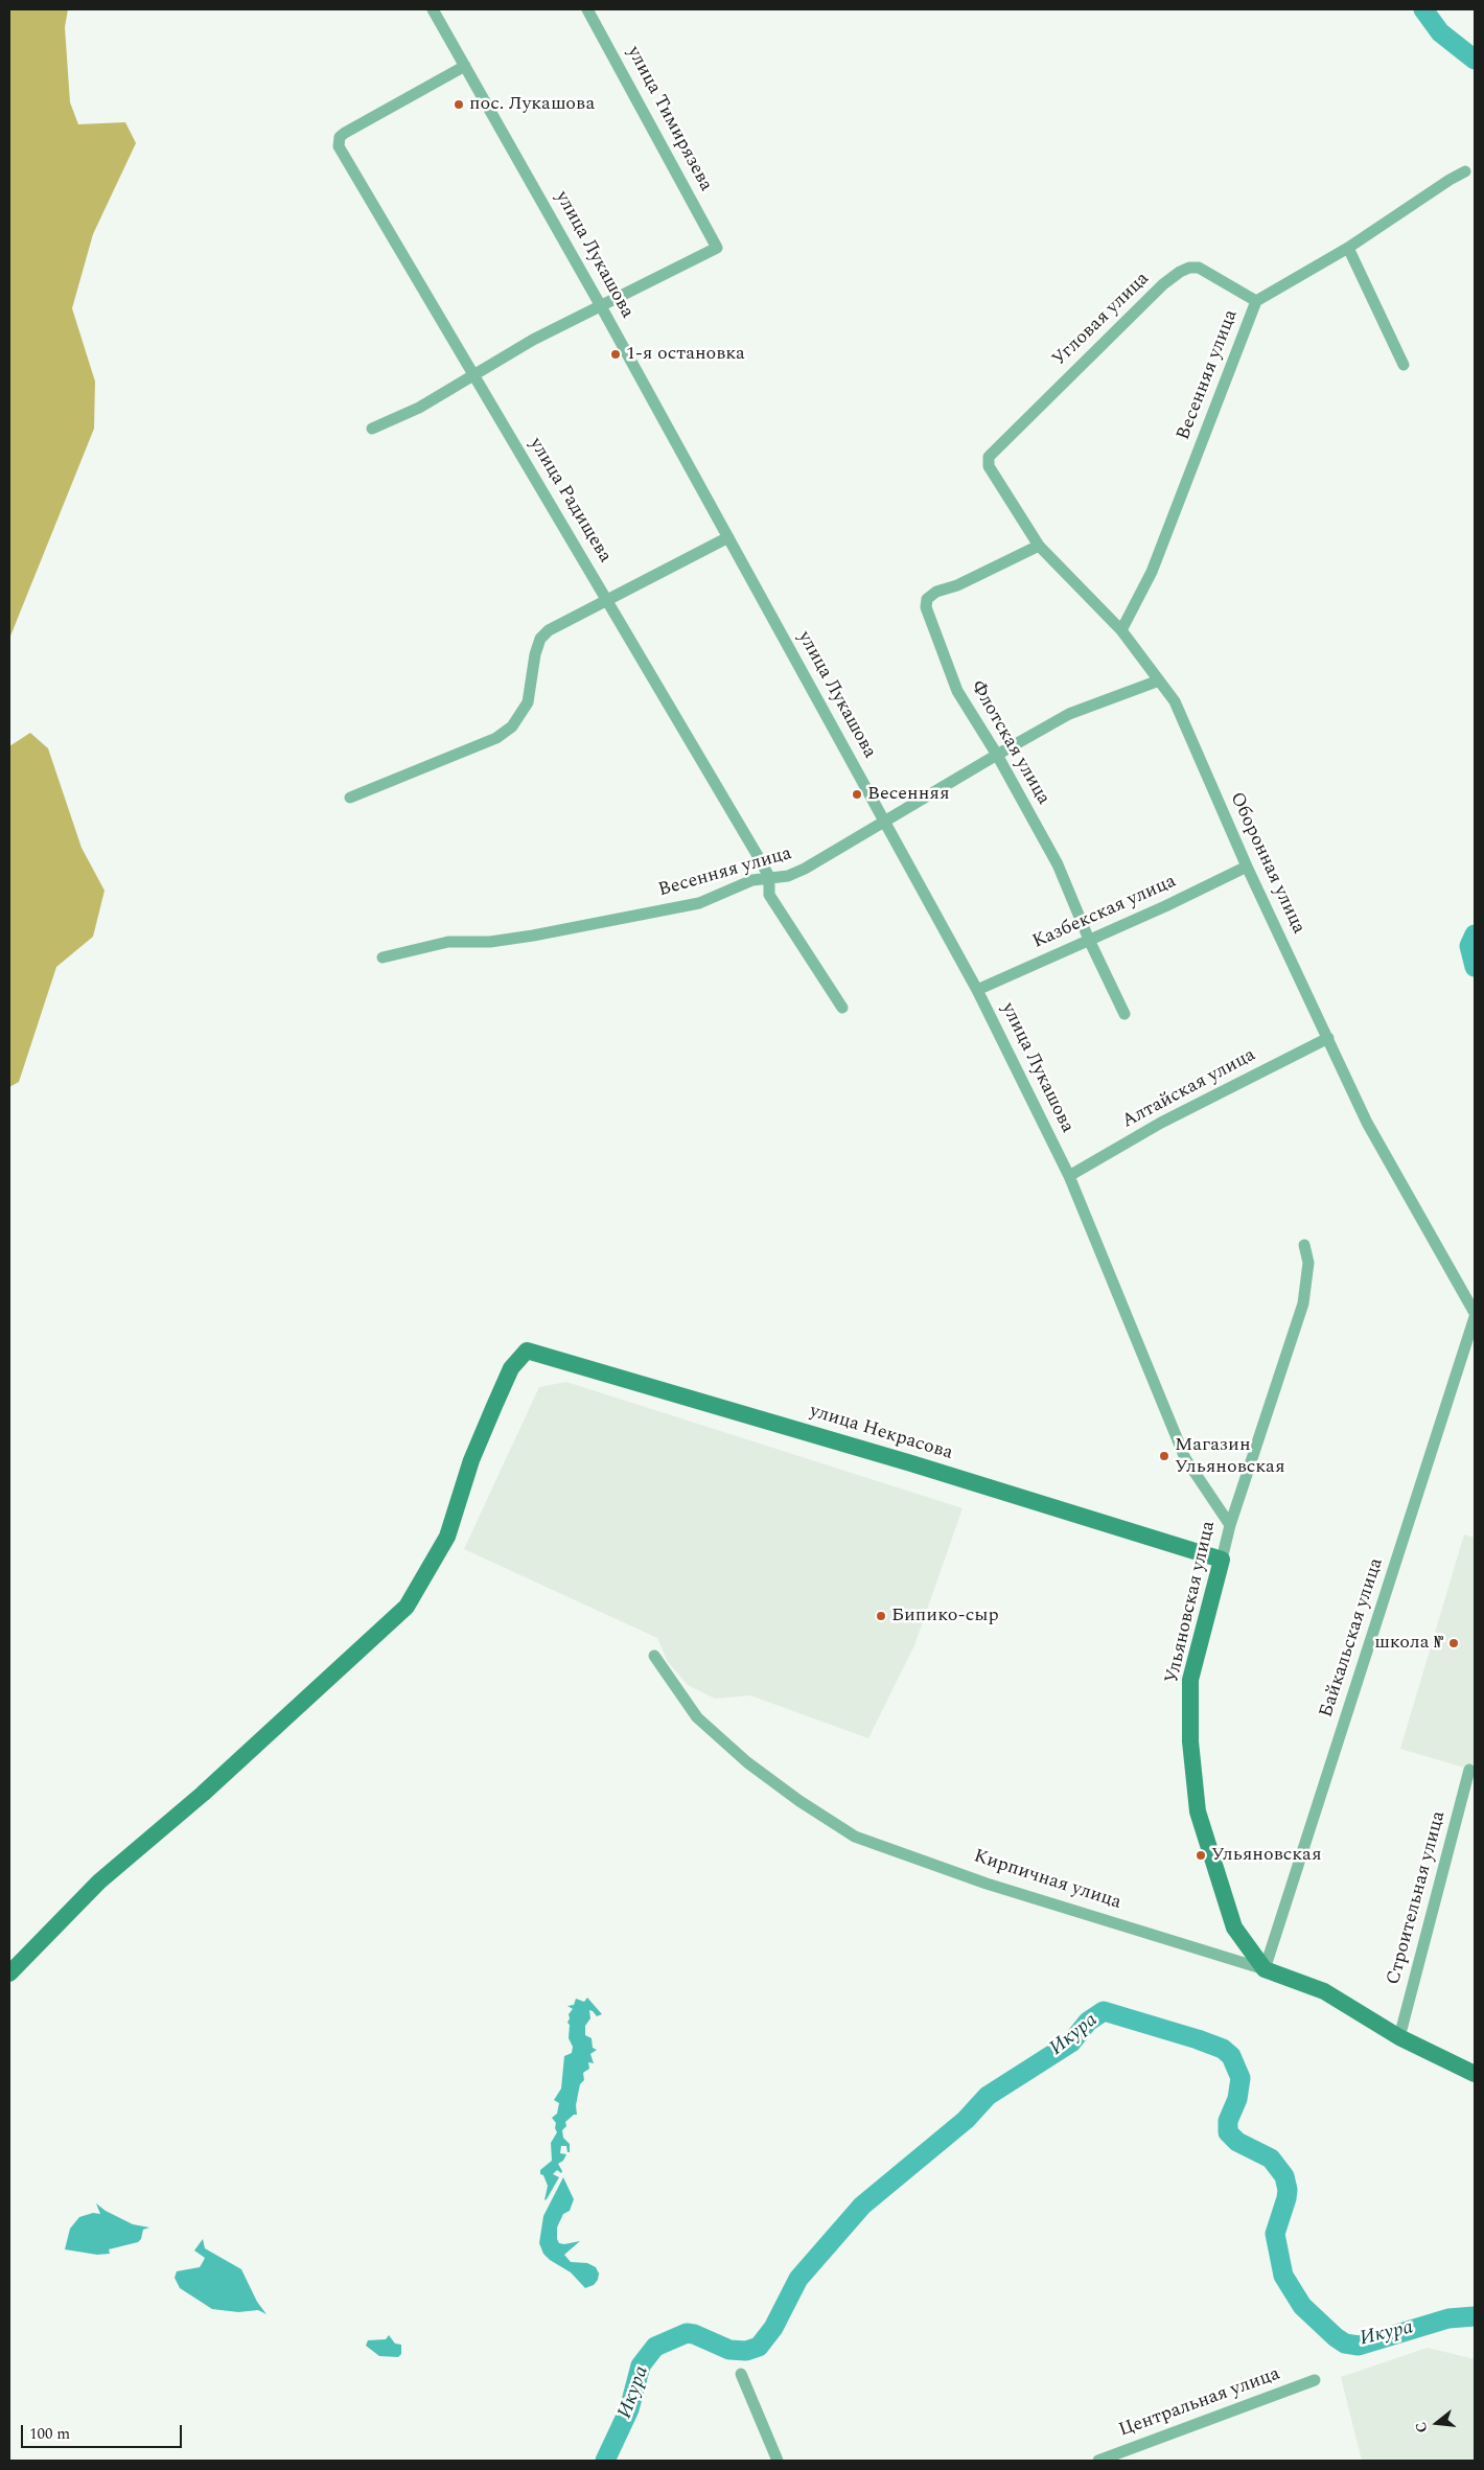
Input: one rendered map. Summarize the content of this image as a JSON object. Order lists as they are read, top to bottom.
{
  "streets": {
    "street": [
      "улица Тимирязева",
      "улица Лукашова",
      "Угловая улица",
      "Весенняя улица",
      "улица Радищева",
      "Флотская улица",
      "Оборонная улица",
      "Казбекская улица",
      "Алтайская улица",
      "улица Некрасова",
      "Ульяновская улица",
      "Байкальская улица",
      "Кирпичная улица",
      "Строительная улица",
      "Центральная улица"
    ]
  },
  "crossings": [
    ["улица Тимирязева", "улица Лукашова"],
    ["улица Лукашова", "Весенняя улица"],
    ["улица Лукашова", "улица Радищева"],
    ["улица Лукашова", "Казбекская улица"],
    ["улица Лукашова", "Алтайская улица"],
    ["улица Лукашова", "Ульяновская улица"],
    ["Угловая улица", "Весенняя улица"],
    ["Угловая улица", "Оборонная улица"],
    ["Весенняя улица", "улица Радищева"],
    ["Весенняя улица", "Флотская улица"],
    ["Весенняя улица", "Оборонная улица"],
    ["Флотская улица", "Оборонная улица"],
    ["Флотская улица", "Казбекская улица"],
    ["Оборонная улица", "Казбекская улица"],
    ["Оборонная улица", "Алтайская улица"],
    ["улица Некрасова", "Ульяновская улица"],
    ["Ульяновская улица", "Байкальская улица"],
    ["Ульяновская улица", "Кирпичная улица"],
    ["Байкальская улица", "Кирпичная улица"],
    ["Кирпичная улица", "Строительная улица"]
  ],
  "water": ["Икура"],
  "places": [
    "пос. Лукашова",
    "1-я остановка",
    "Весенняя",
    "Магазин Ульяновская",
    "Бипико-сыр",
    "школа №",
    "Ульяновская"
  ],
  "scale_bar": "100 m",
  "north": "left"
}
